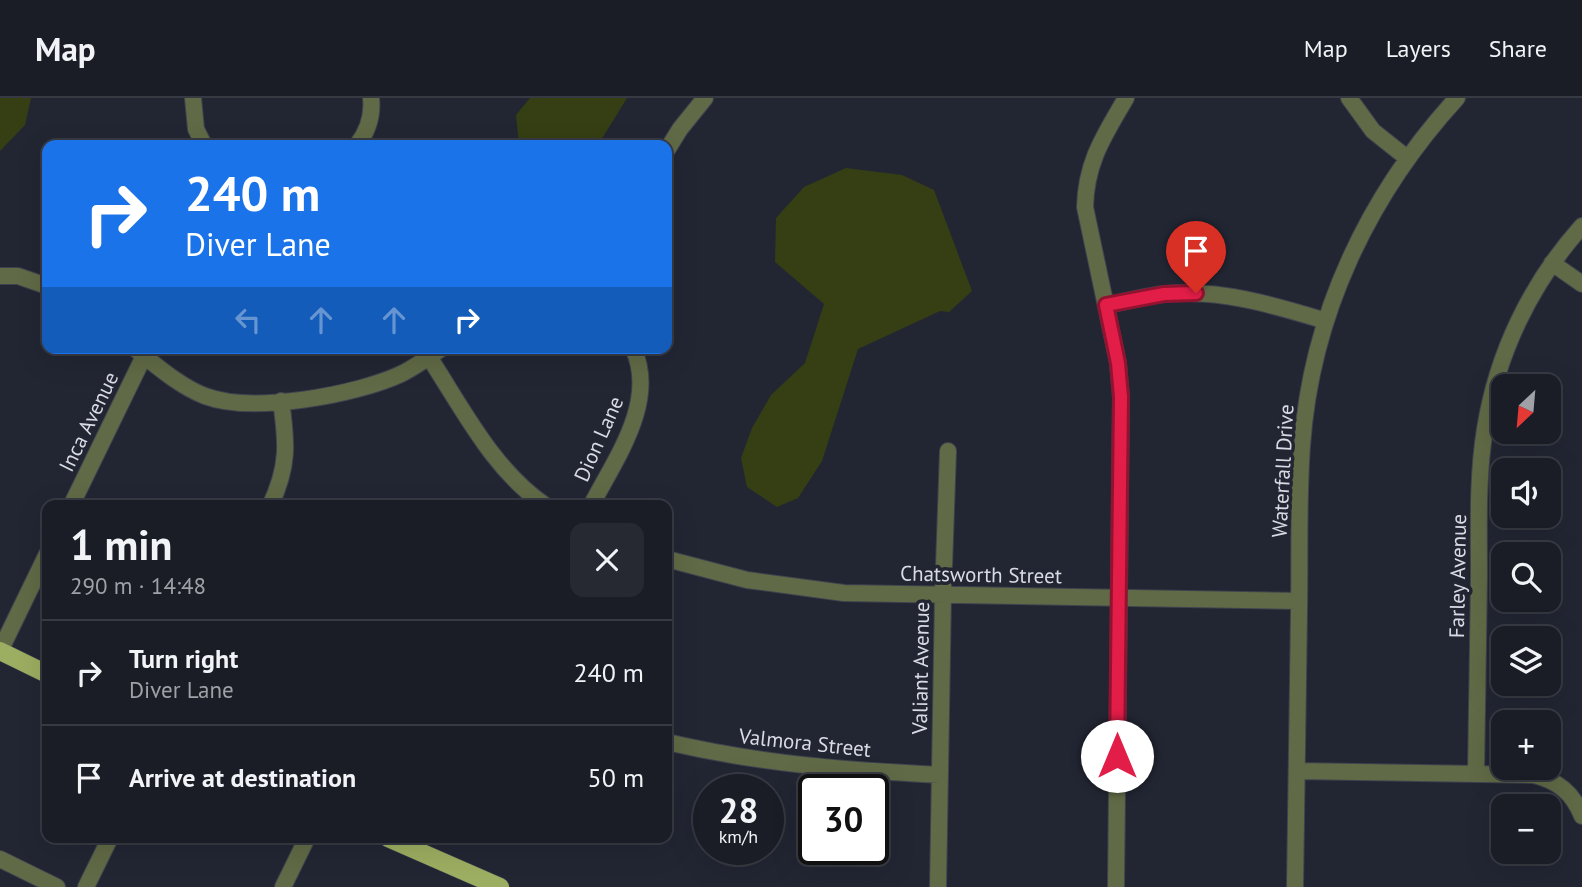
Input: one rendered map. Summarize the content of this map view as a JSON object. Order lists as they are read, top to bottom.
{
  "streets": {
    "street": [
      "Inca Avenue",
      "Dion Lane",
      "Waterfall Drive",
      "Chatsworth Street",
      "Farley Avenue",
      "Valiant Avenue",
      "Valmora Street"
    ]
  },
  "crossings": [
    ["Waterfall Drive", "Chatsworth Street"],
    ["Chatsworth Street", "Valiant Avenue"],
    ["Valiant Avenue", "Valmora Street"]
  ],
  "north": "bottom left",
  "page": {
    "header": "Map",
    "nav": ["Map", "Layers", "Share"],
    "turn": ["240 m", "Diver Lane"],
    "map_buttons": ["+", "−"],
    "heading": ["1 min", "290 m · 14:48"],
    "list": [
      {
        "name": "Turn right",
        "note": "Diver Lane",
        "value": "240 m"
      },
      {
        "name": "Arrive at destination",
        "value": "50 m"
      }
    ],
    "speed": "28 km/h",
    "limit": "30"
  }
}
